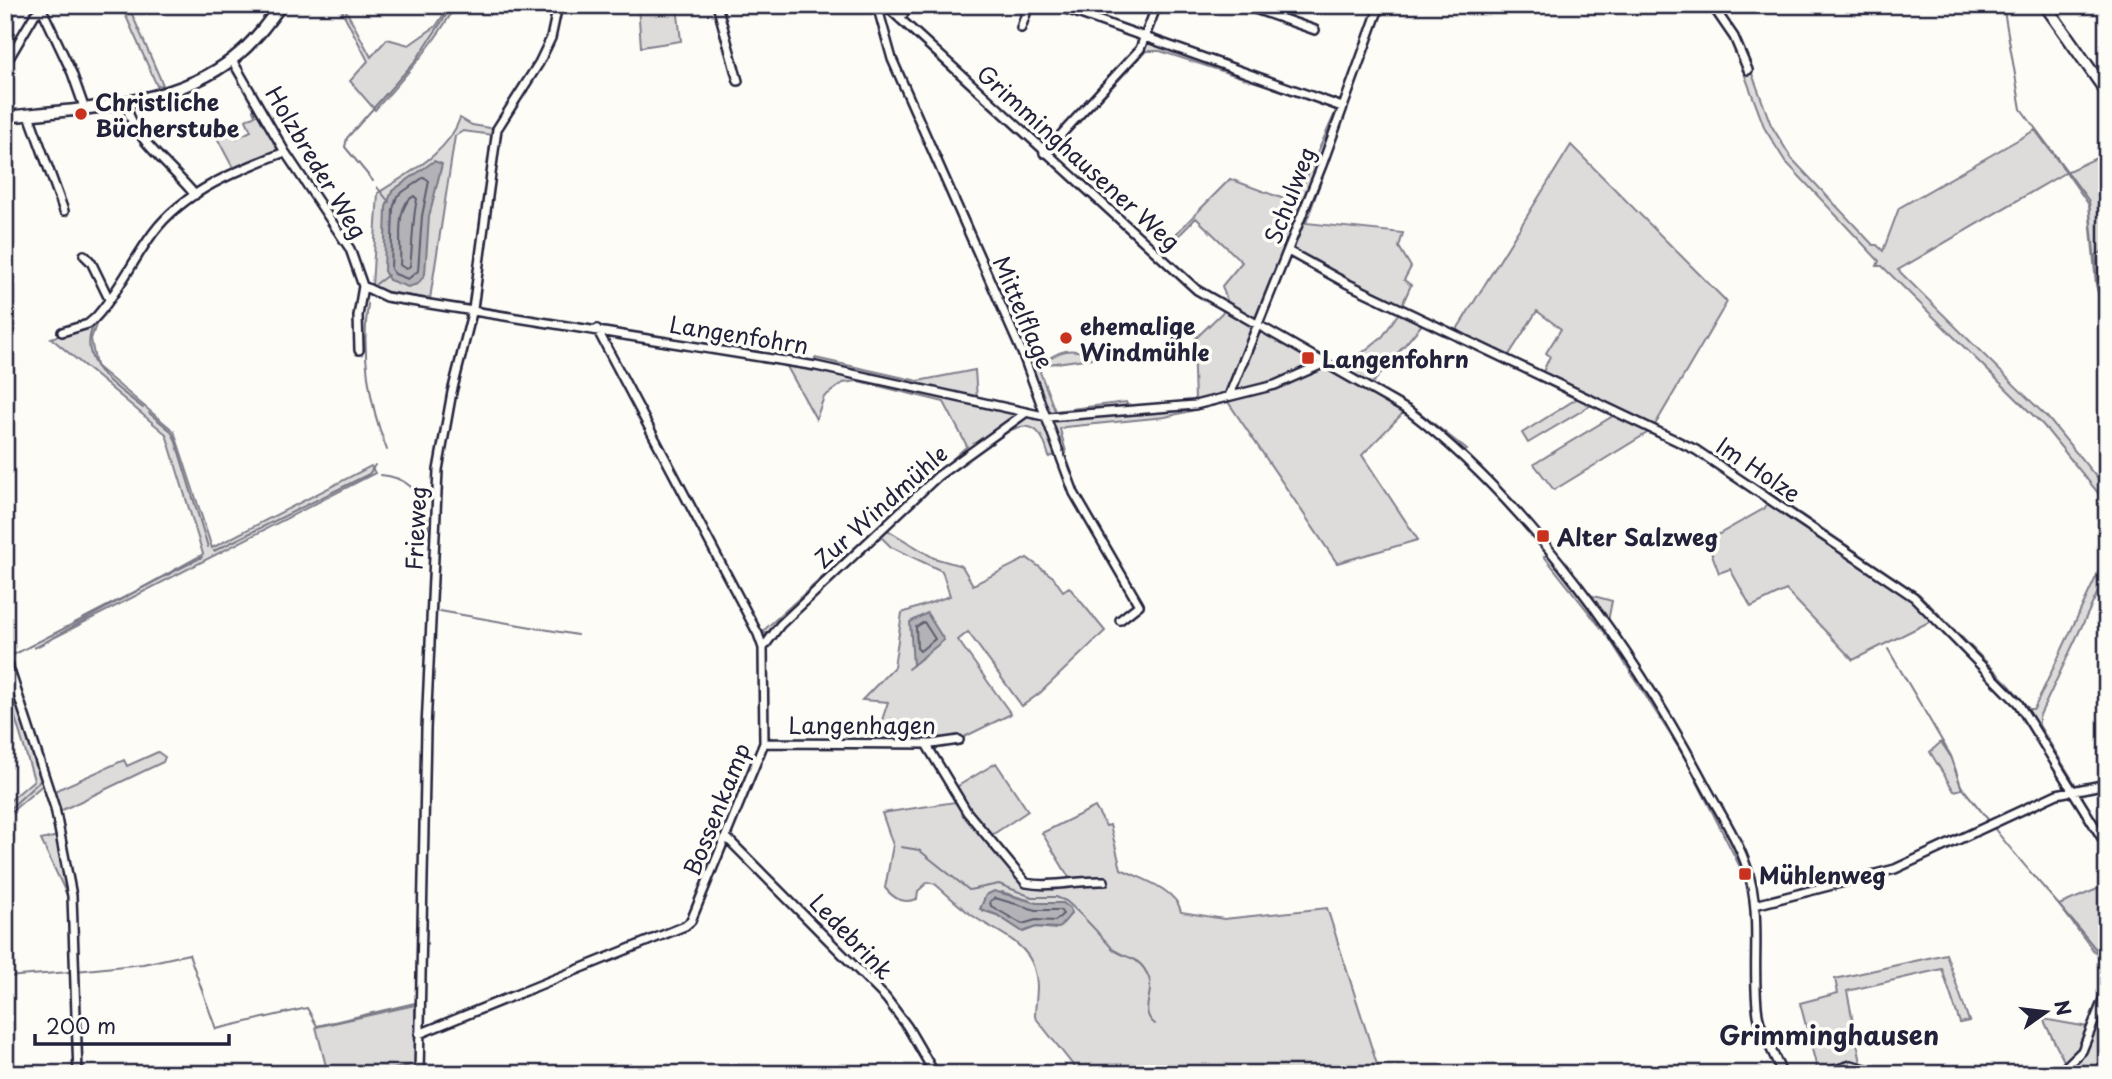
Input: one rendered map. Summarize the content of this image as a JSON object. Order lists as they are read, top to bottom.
{
  "streets": {
    "street": [
      "Grimminghausener Weg",
      "Holzbreder Weg",
      "Schulweg",
      "Mittelflage",
      "Langenfohrn",
      "Im Holze",
      "Zur Windmühle",
      "Frieweg",
      "Langenhagen",
      "Bossenkamp",
      "Ledebrink"
    ]
  },
  "crossings": [
    ["Grimminghausener Weg", "Schulweg"],
    ["Schulweg", "Langenfohrn"],
    ["Schulweg", "Im Holze"],
    ["Mittelflage", "Langenfohrn"],
    ["Langenfohrn", "Zur Windmühle"],
    ["Langenfohrn", "Frieweg"],
    ["Langenfohrn", "Bossenkamp"],
    ["Zur Windmühle", "Bossenkamp"],
    ["Frieweg", "Bossenkamp"],
    ["Langenhagen", "Bossenkamp"],
    ["Bossenkamp", "Ledebrink"]
  ],
  "districts": ["Grimminghausen"],
  "places": {
    "other": ["Christliche Bücherstube", "ehemalige Windmühle"],
    "transit": ["Langenfohrn", "Alter Salzweg", "Mühlenweg"]
  },
  "scale_bar": "200 m",
  "north": "right"
}
